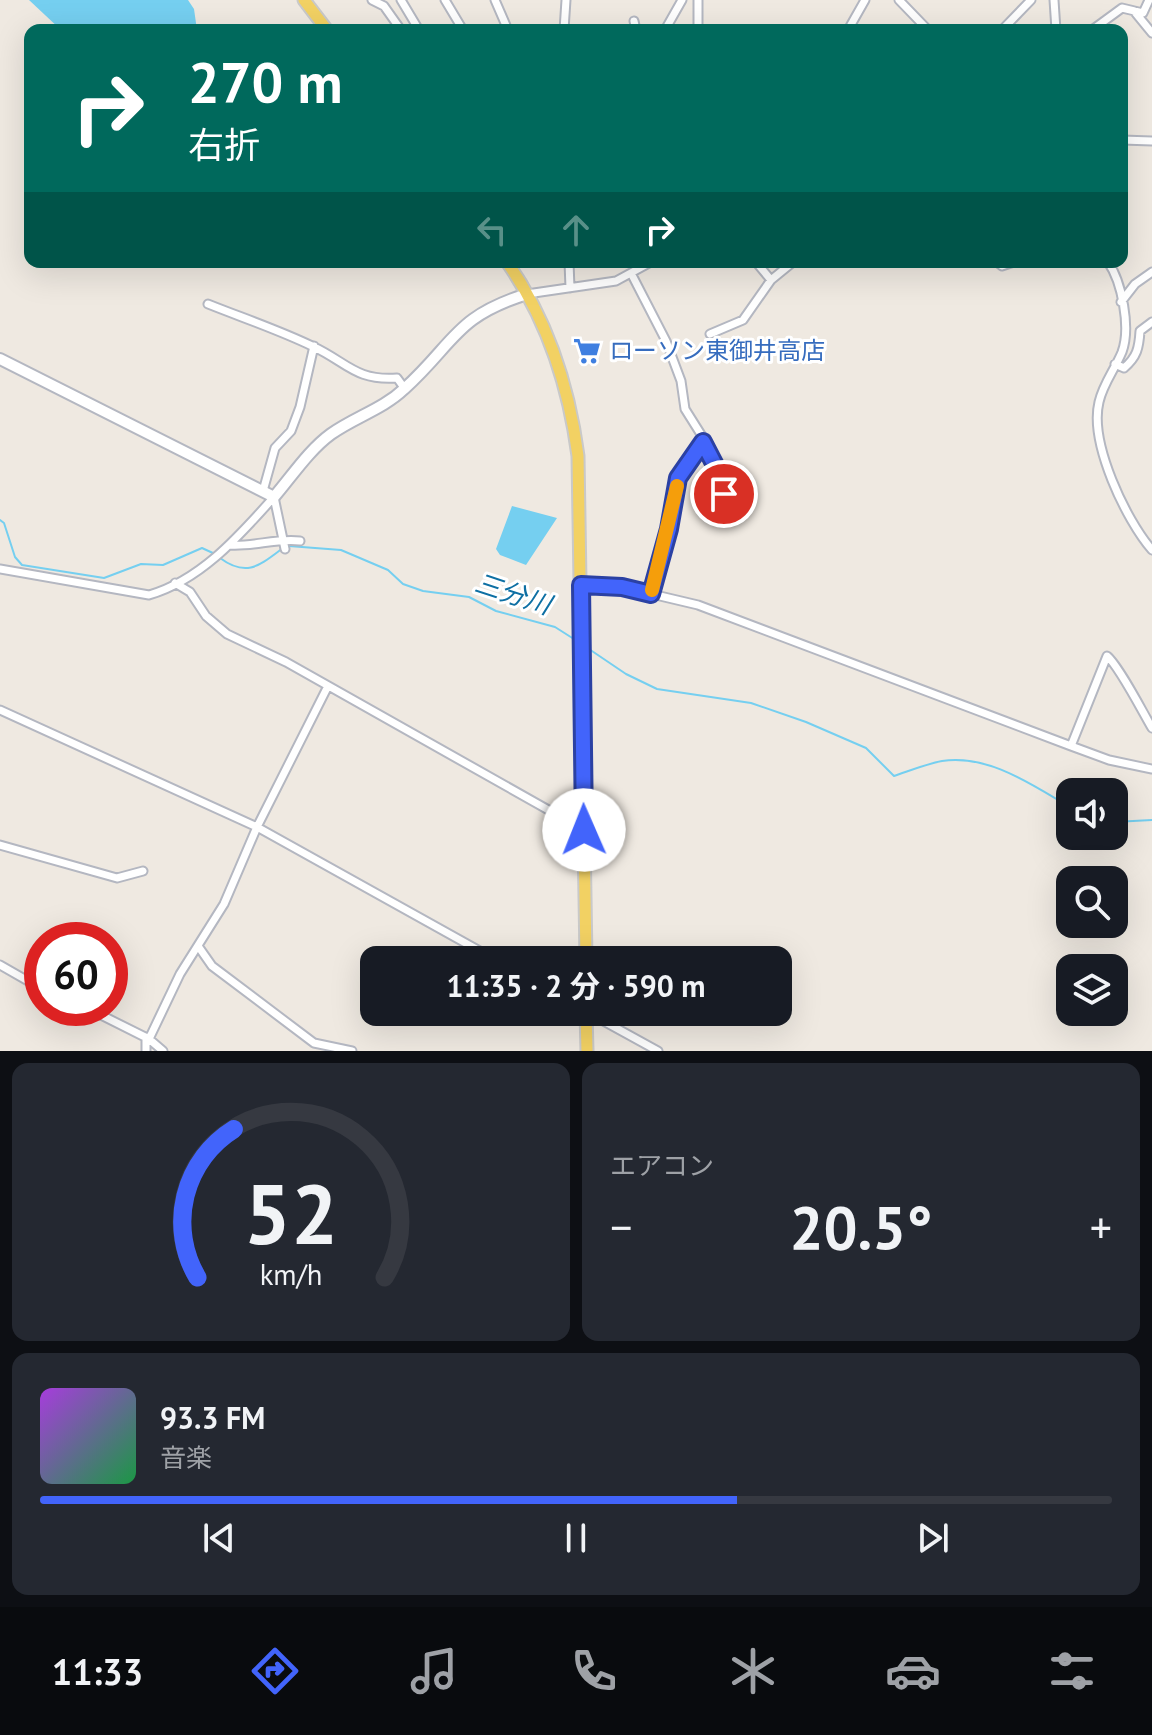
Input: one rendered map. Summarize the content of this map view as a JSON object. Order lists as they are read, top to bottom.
{
  "water": ["三分川"],
  "places": {
    "supermarket": ["ローソン東御井高店"]
  },
  "page": {
    "turn": ["270 m", "右折"],
    "limit": "60",
    "trip": "11:35 · 2 分 · 590 m",
    "tile": "エアコン",
    "heat": ["−", "20.5°", "+"],
    "song": ["93.3 FM", "音楽"],
    "tabs": "11:33",
    "gauge": ["52", "km/h"]
  }
}
